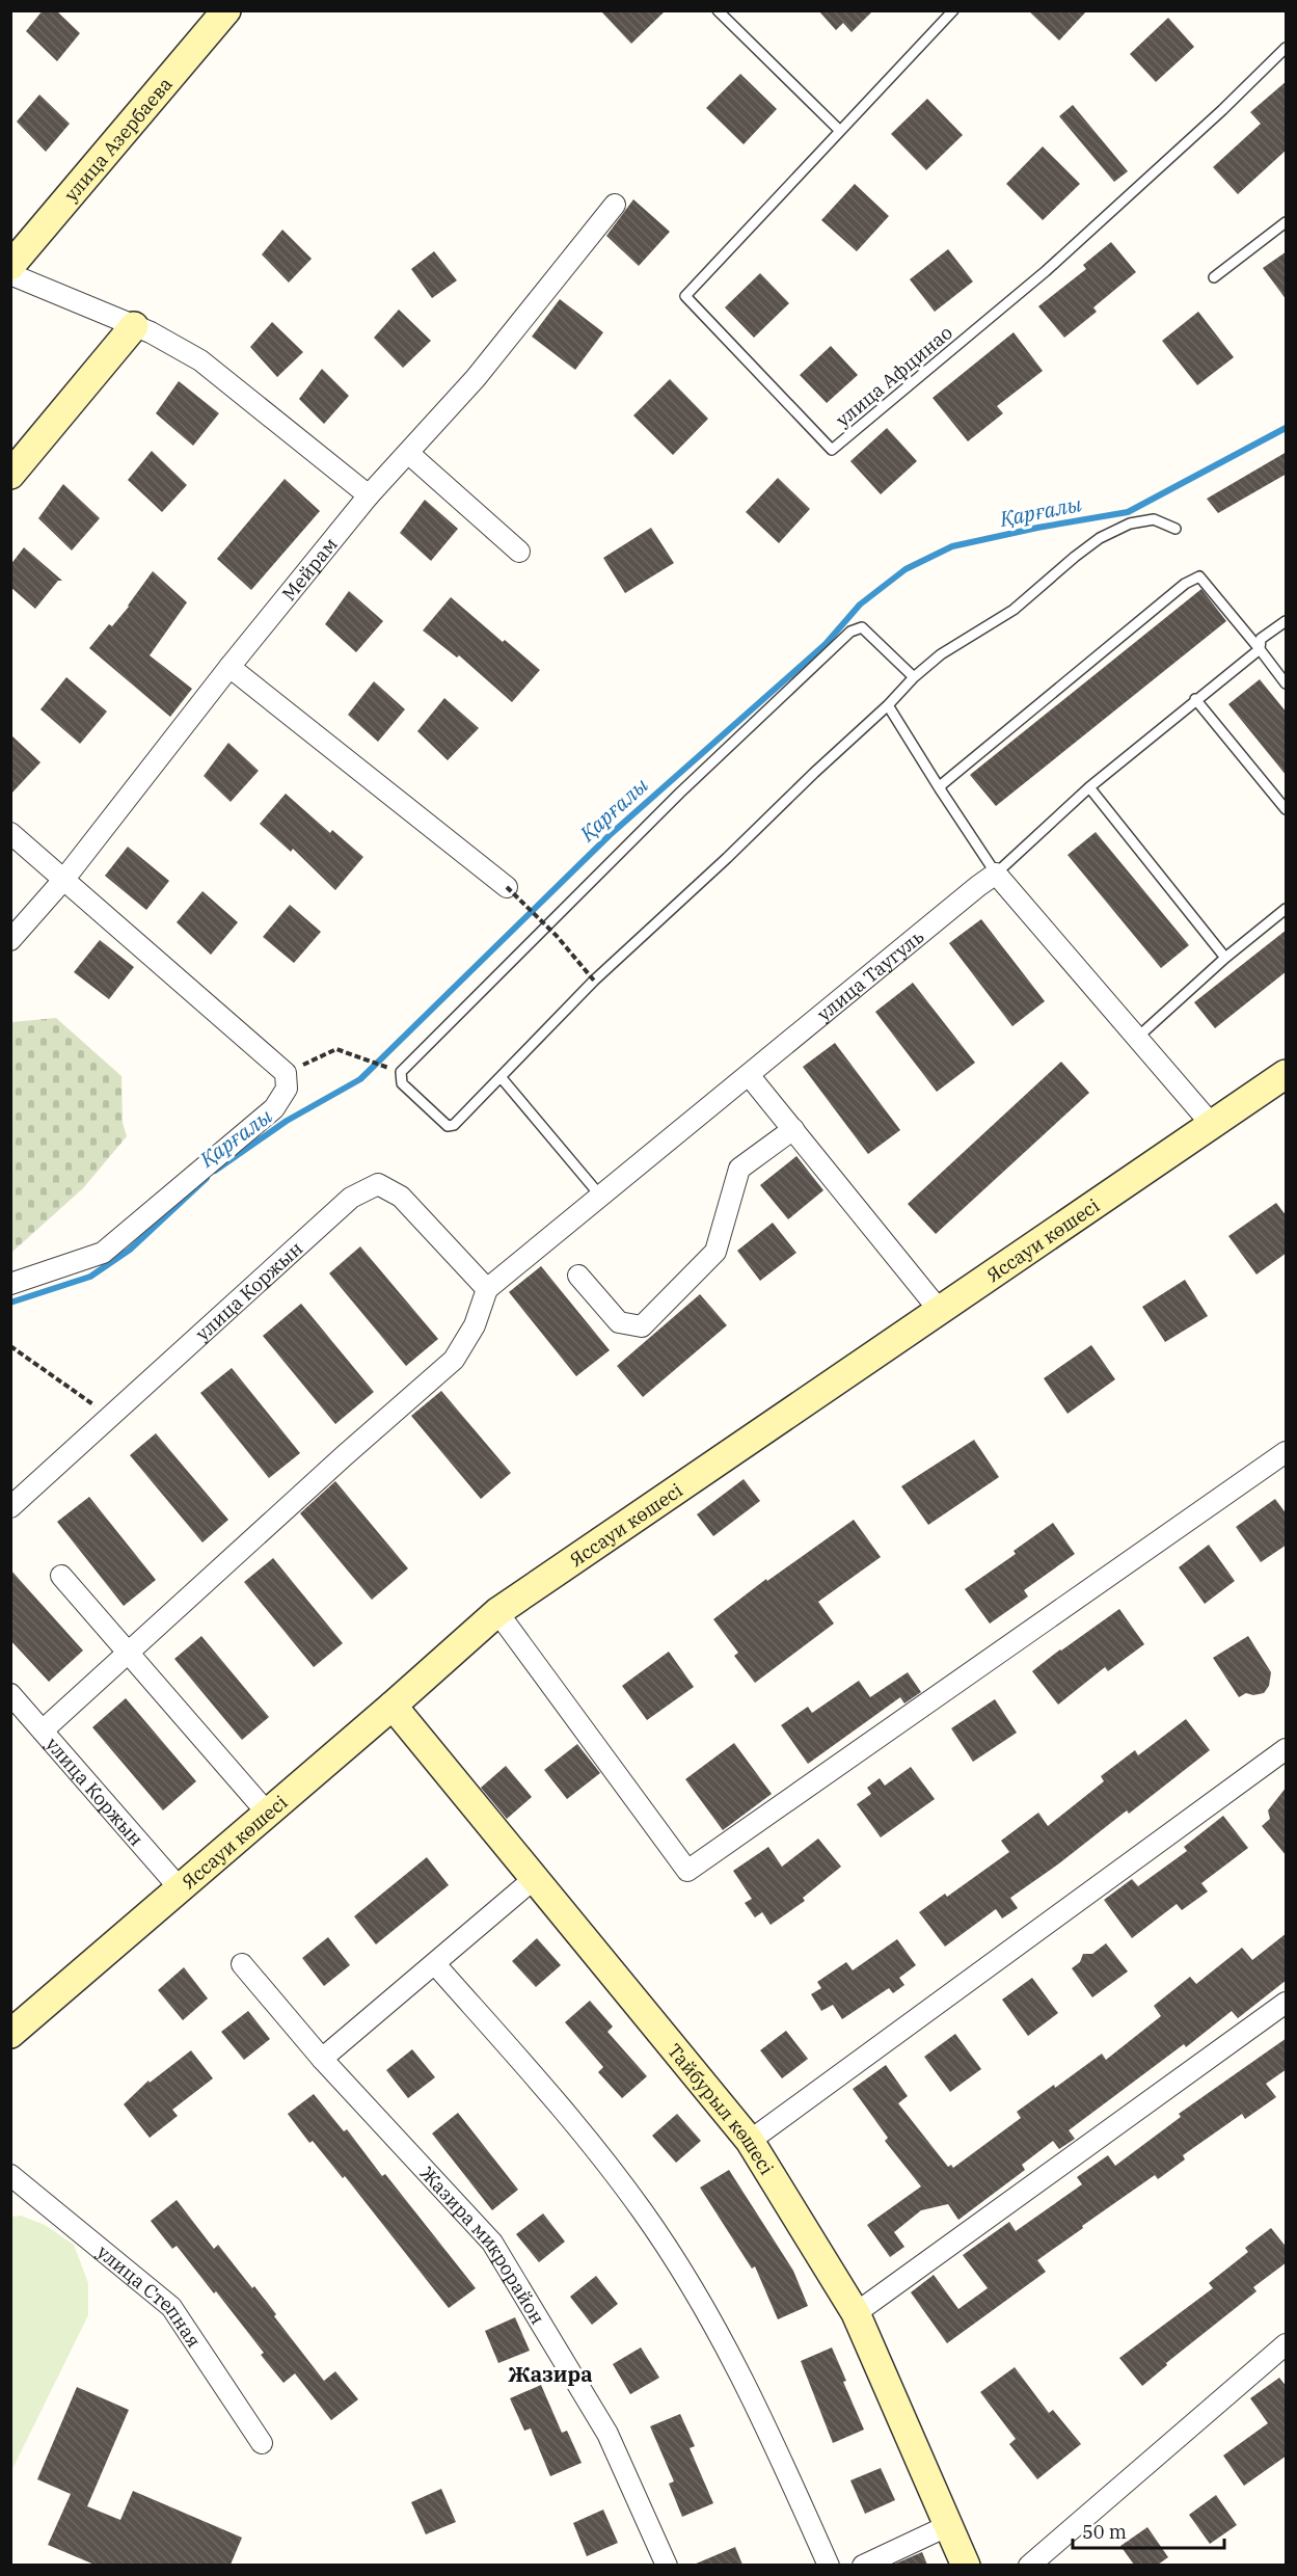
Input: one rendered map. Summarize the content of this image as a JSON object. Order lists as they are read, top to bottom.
{
  "streets": {
    "main road": ["улица Азербаева", "Яссауи көшесі", "Тайбурыл көшесі"],
    "street": [
      "Мейрам",
      "улица Таугуль",
      "улица Коржын",
      "Жазира микрорайон",
      "улица Степная"
    ],
    "lane": ["улица Афцинао"]
  },
  "crossings": [
    ["улица Таугуль", "улица Коржын"],
    ["Яссауи көшесі", "улица Коржын"],
    ["Яссауи көшесі", "Тайбурыл көшесі"]
  ],
  "districts": ["Жазира"],
  "water": ["Қарғалы"],
  "scale_bar": "50 m"
}
